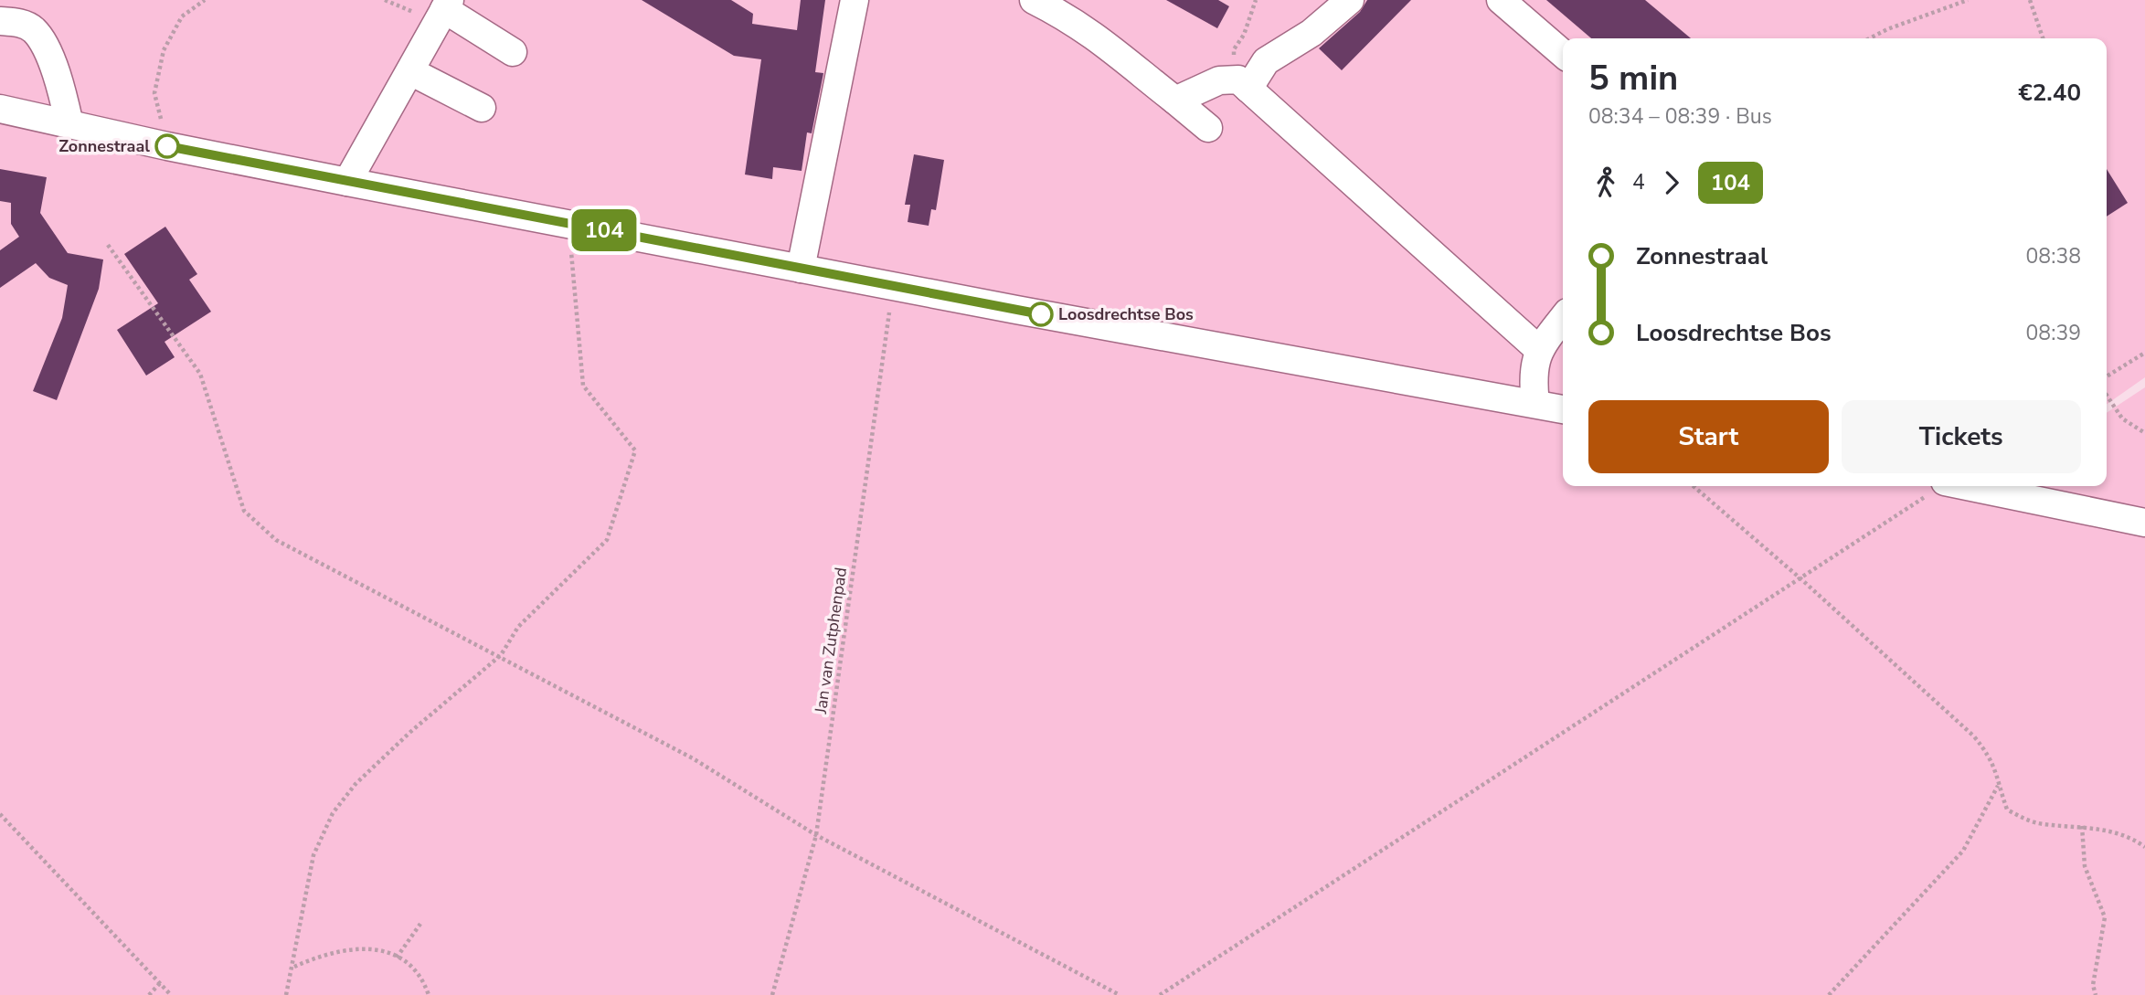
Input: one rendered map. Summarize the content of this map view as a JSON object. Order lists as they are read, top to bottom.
{
  "streets": {
    "path": ["Jan van Zutphenpad"]
  },
  "places": ["Zonnestraal", "Loosdrechtse Bos"],
  "lines": ["bus line 104"],
  "page": {
    "on_map": "104",
    "heading": ["5 min", "08:34 – 08:39 · Bus", "€2.40"],
    "legs": ["4", "104"],
    "list": [
      {
        "name": "Zonnestraal",
        "value": "08:38"
      },
      {
        "name": "Loosdrechtse Bos",
        "value": "08:39"
      }
    ],
    "buttons": ["Start", "Tickets"]
  }
}
